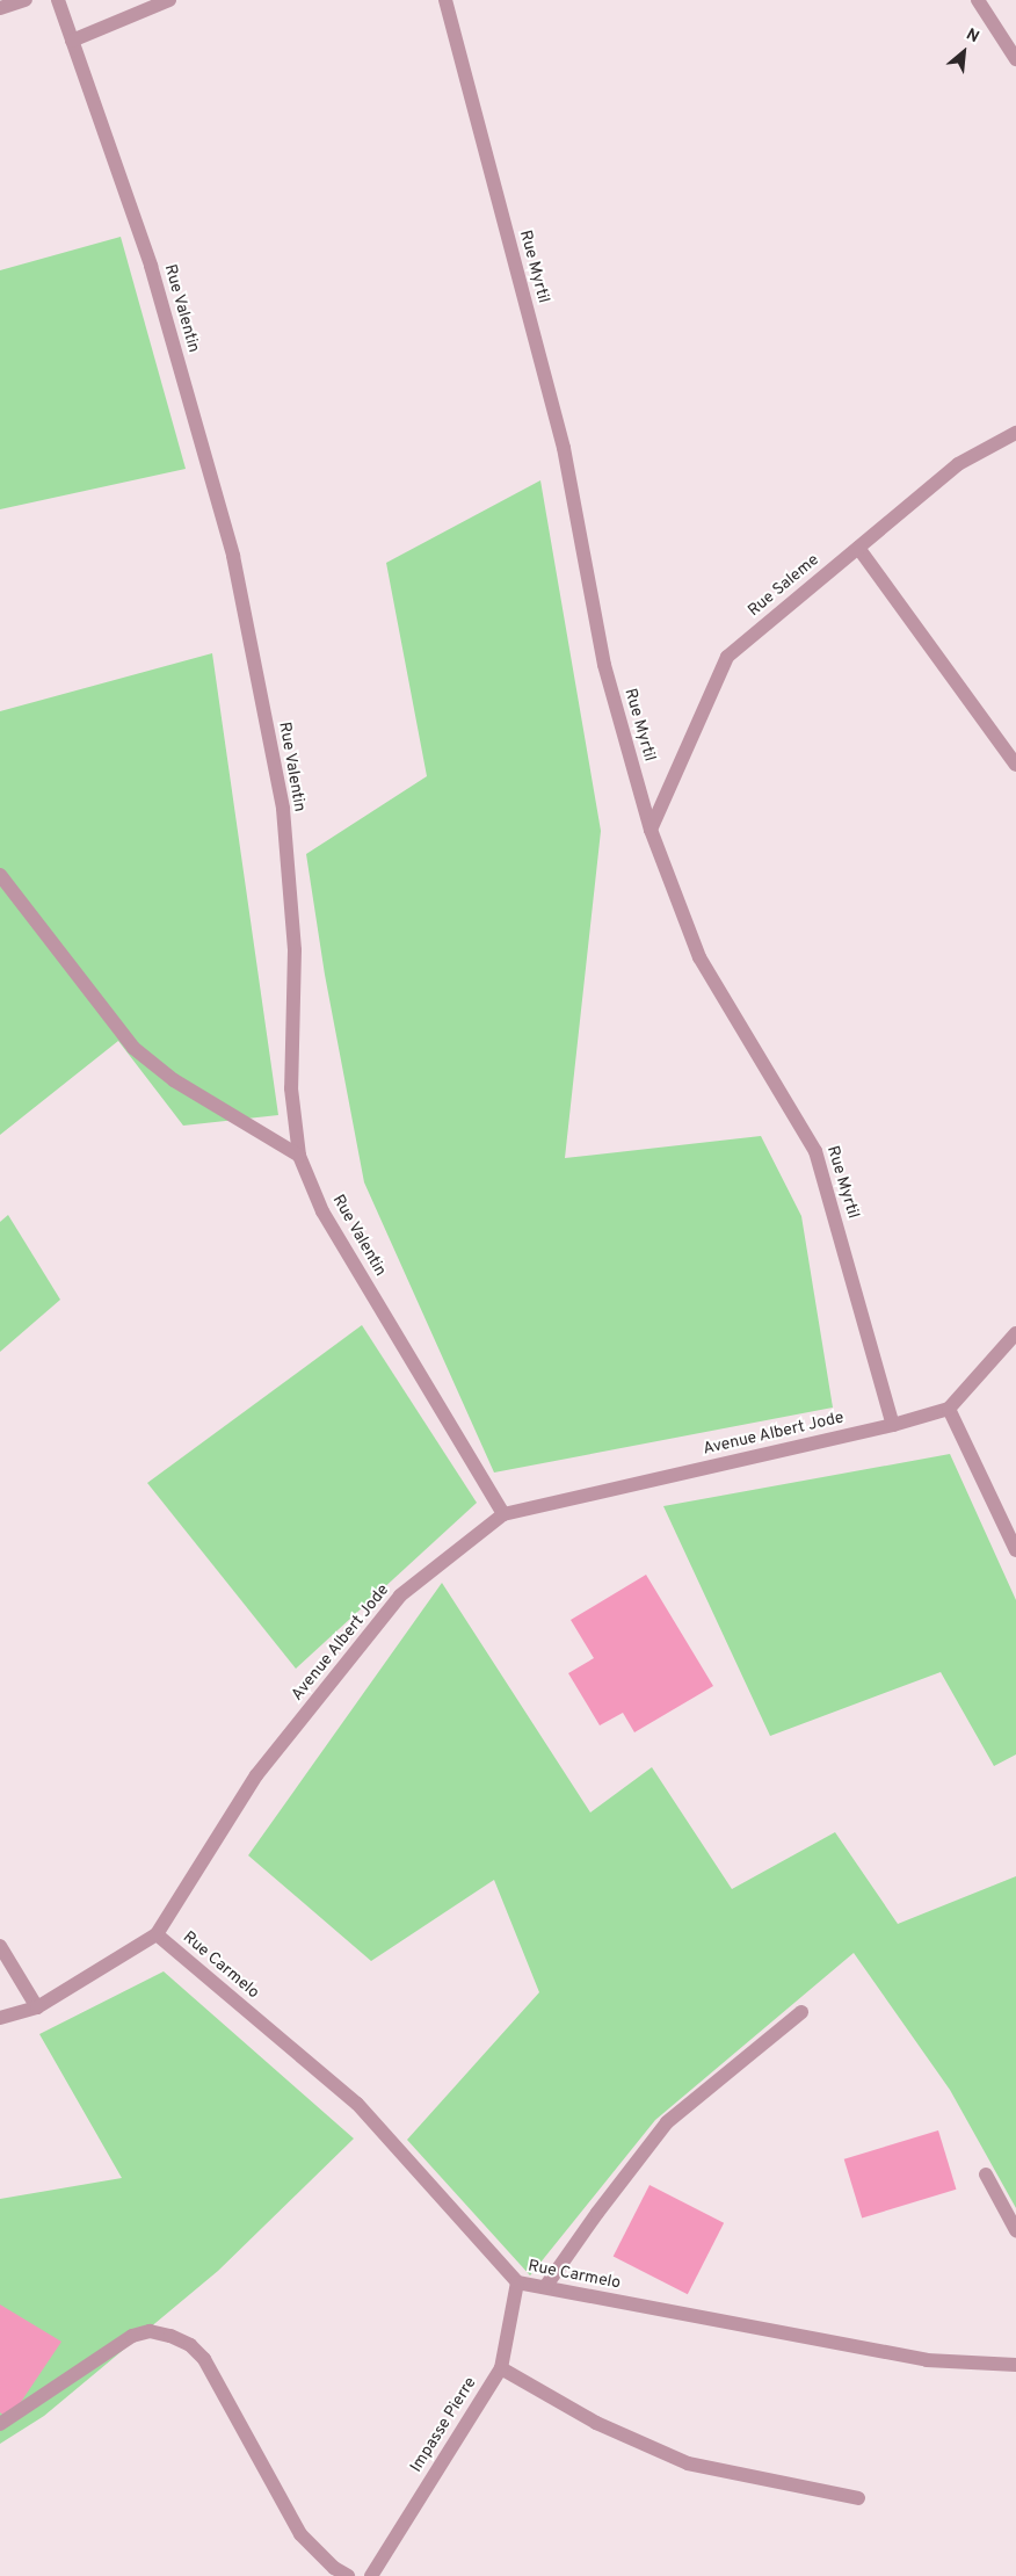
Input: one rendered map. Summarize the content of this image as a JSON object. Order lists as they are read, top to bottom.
{
  "streets": {
    "street": [
      "Rue Myrtil",
      "Rue Valentin",
      "Rue Saleme",
      "Avenue Albert Jode",
      "Rue Carmelo",
      "Impasse Pierre"
    ]
  },
  "crossings": [
    ["Rue Myrtil", "Rue Saleme"],
    ["Rue Myrtil", "Avenue Albert Jode"],
    ["Rue Valentin", "Avenue Albert Jode"],
    ["Avenue Albert Jode", "Rue Carmelo"],
    ["Rue Carmelo", "Impasse Pierre"]
  ],
  "north": "top right"
}
